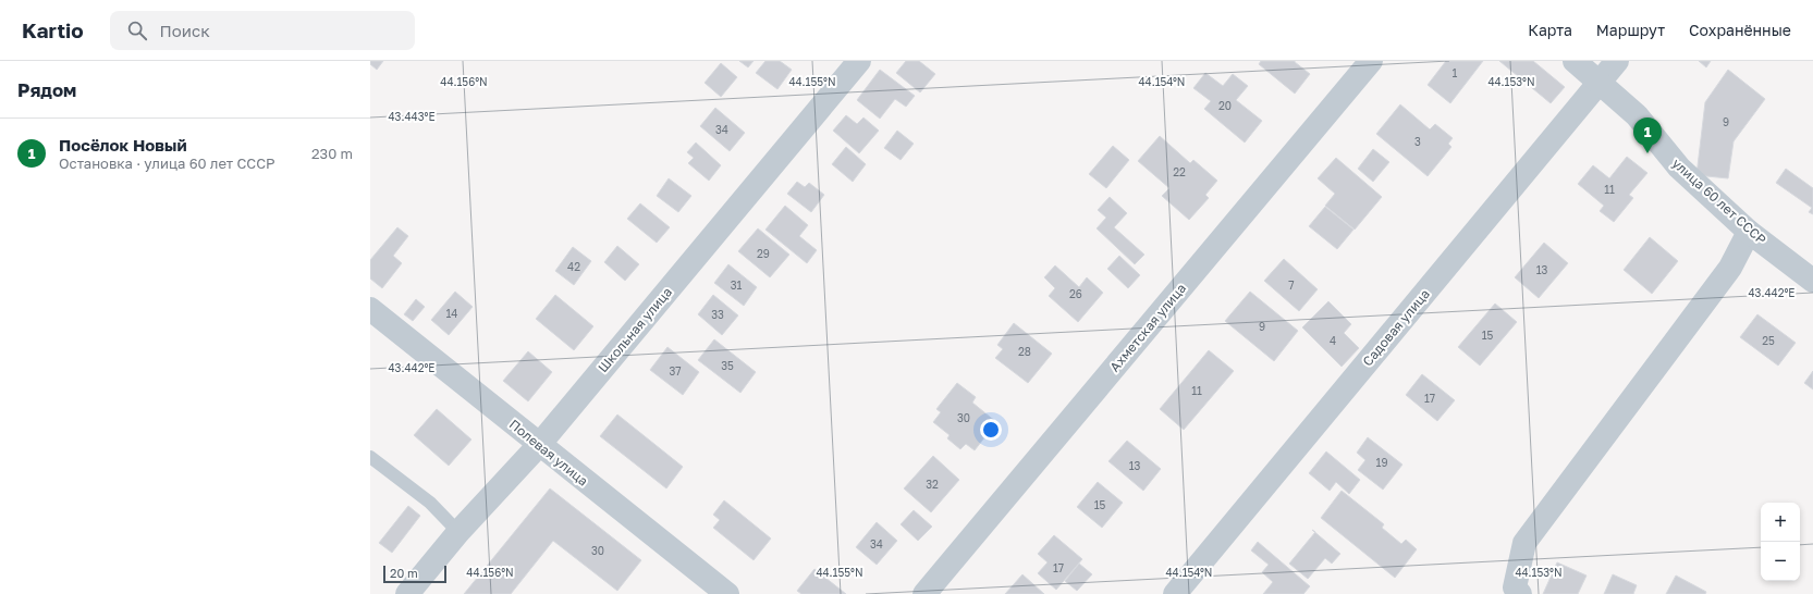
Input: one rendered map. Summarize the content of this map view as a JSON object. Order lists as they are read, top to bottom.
{
  "streets": {
    "street": [
      "улица 60 лет СССР",
      "Ахметская улица",
      "Садовая улица",
      "Школьная улица",
      "Полевая улица"
    ]
  },
  "crossings": [
    ["улица 60 лет СССР", "Садовая улица"],
    ["Школьная улица", "Полевая улица"]
  ],
  "house_numbers": [
    "1",
    "20",
    "9",
    "34",
    "3",
    "22",
    "11",
    "29",
    "42",
    "13",
    "31",
    "7",
    "26",
    "14",
    "33",
    "9",
    "15",
    "4",
    "25",
    "28",
    "35",
    "37",
    "11",
    "17",
    "30",
    "19",
    "13",
    "32",
    "15",
    "34",
    "30",
    "17"
  ],
  "scale_bar": "20 m",
  "page": {
    "header": "Kartio",
    "search": "Поиск",
    "nav": ["Карта", "Маршрут", "Сохранённые"],
    "heading": "Рядом",
    "list": [
      {
        "mark": "1",
        "name": "Посёлок Новый",
        "note": "Остановка · улица 60 лет СССР",
        "value": "230 m"
      }
    ],
    "pins": "1",
    "map_buttons": ["+", "−"],
    "scale": "20 m"
  },
  "coordinates": [
    "44.156°N",
    "44.155°N",
    "44.154°N",
    "44.153°N",
    "43.443°E",
    "43.442°E"
  ]
}
